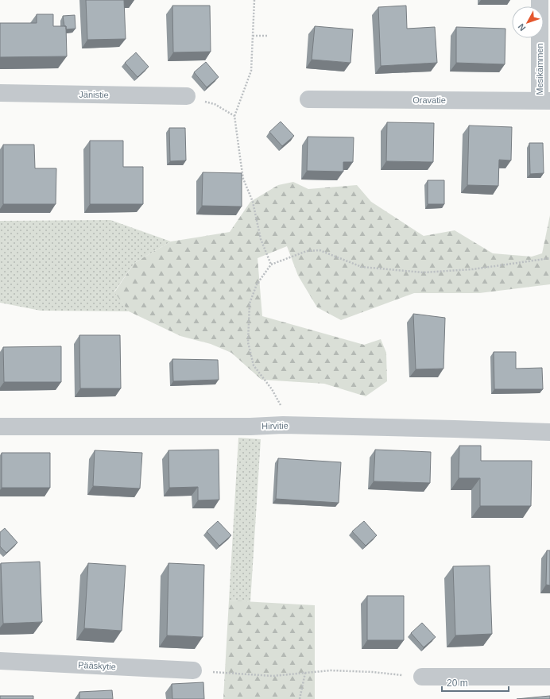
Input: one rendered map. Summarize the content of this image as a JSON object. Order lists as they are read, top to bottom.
{
  "streets": {
    "street": [
      "Mesikämmen",
      "Jänistie",
      "Oravatie",
      "Hirvitie",
      "Pääskytie"
    ]
  },
  "crossings": [
    ["Mesikämmen", "Oravatie"]
  ],
  "scale_bar": "20 m",
  "north": "bottom left"
}
